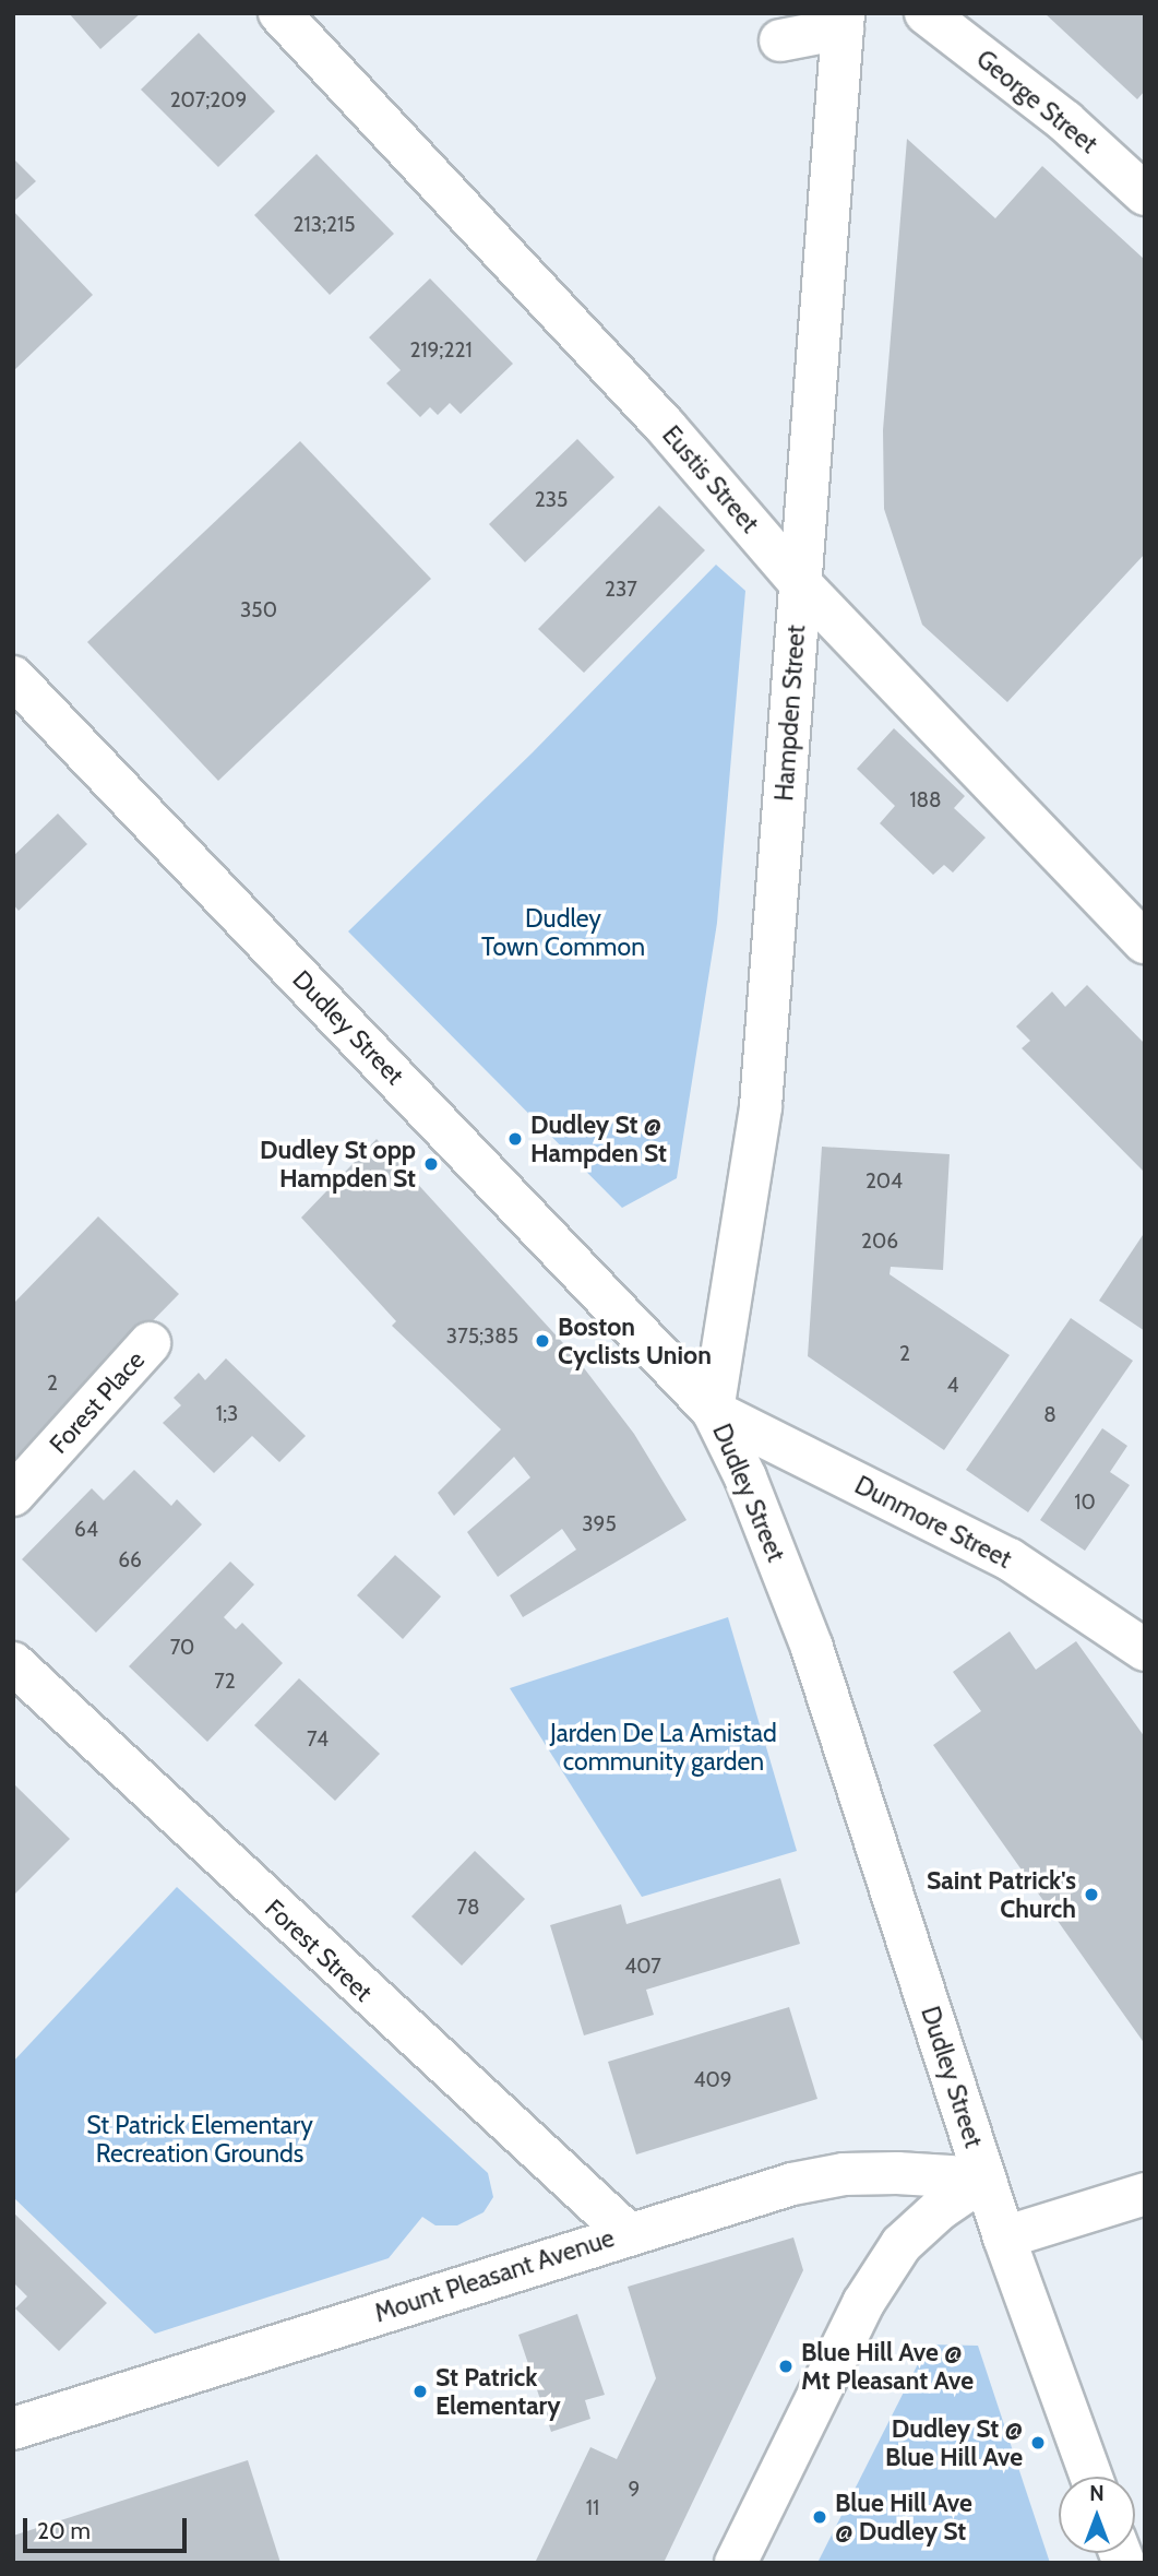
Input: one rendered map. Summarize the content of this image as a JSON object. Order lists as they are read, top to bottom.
{
  "streets": {
    "main road": [
      "George Street",
      "Eustis Street",
      "Hampden Street",
      "Dudley Street",
      "Forest Place",
      "Dunmore Street",
      "Forest Street",
      "Mount Pleasant Avenue"
    ]
  },
  "crossings": [
    ["Eustis Street", "Hampden Street"],
    ["Hampden Street", "Dudley Street"],
    ["Hampden Street", "Dunmore Street"],
    ["Dudley Street", "Dunmore Street"],
    ["Dudley Street", "Mount Pleasant Avenue"],
    ["Forest Street", "Mount Pleasant Avenue"]
  ],
  "parks": ["Dudley Town Common", "Jarden De La Amistad community garden", "St Patrick Elementary Recreation Grounds"],
  "places": [
    "Dudley St @ Hampden St",
    "Dudley St opp Hampden St",
    "Boston Cyclists Union",
    "Saint Patrick's Church",
    "Blue Hill Ave @ Mt Pleasant Ave",
    "St Patrick Elementary",
    "Dudley St @ Blue Hill Ave",
    "Blue Hill Ave @ Dudley St"
  ],
  "house_numbers": [
    "207;209",
    "213;215",
    "219;221",
    "235",
    "237",
    "350",
    "188",
    "204",
    "206",
    "375;385",
    "2",
    "2",
    "4",
    "1;3",
    "8",
    "10",
    "395",
    "64",
    "66",
    "70",
    "72",
    "74",
    "78",
    "407",
    "409",
    "9",
    "11"
  ],
  "scale_bar": "20 m",
  "north": "top"
}
